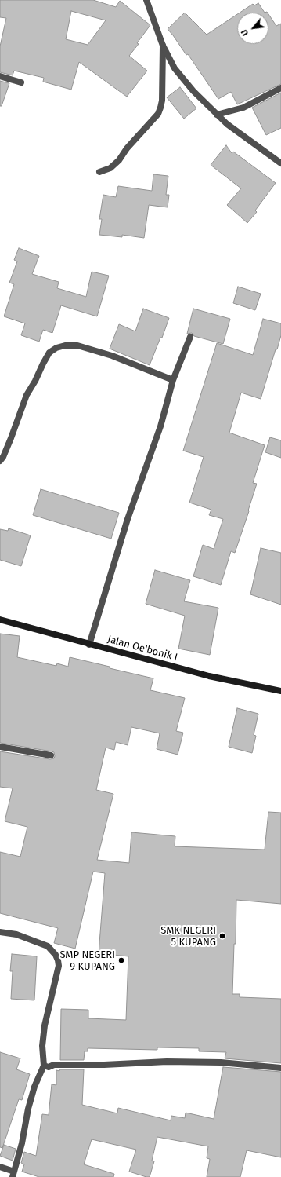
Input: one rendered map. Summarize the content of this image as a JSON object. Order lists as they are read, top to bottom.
{
  "streets": {
    "street": ["Jalan Oe'bonik I"]
  },
  "places": ["SMK NEGERI 5 KUPANG", "SMP NEGERI 9 KUPANG"],
  "north": "bottom left"
}
